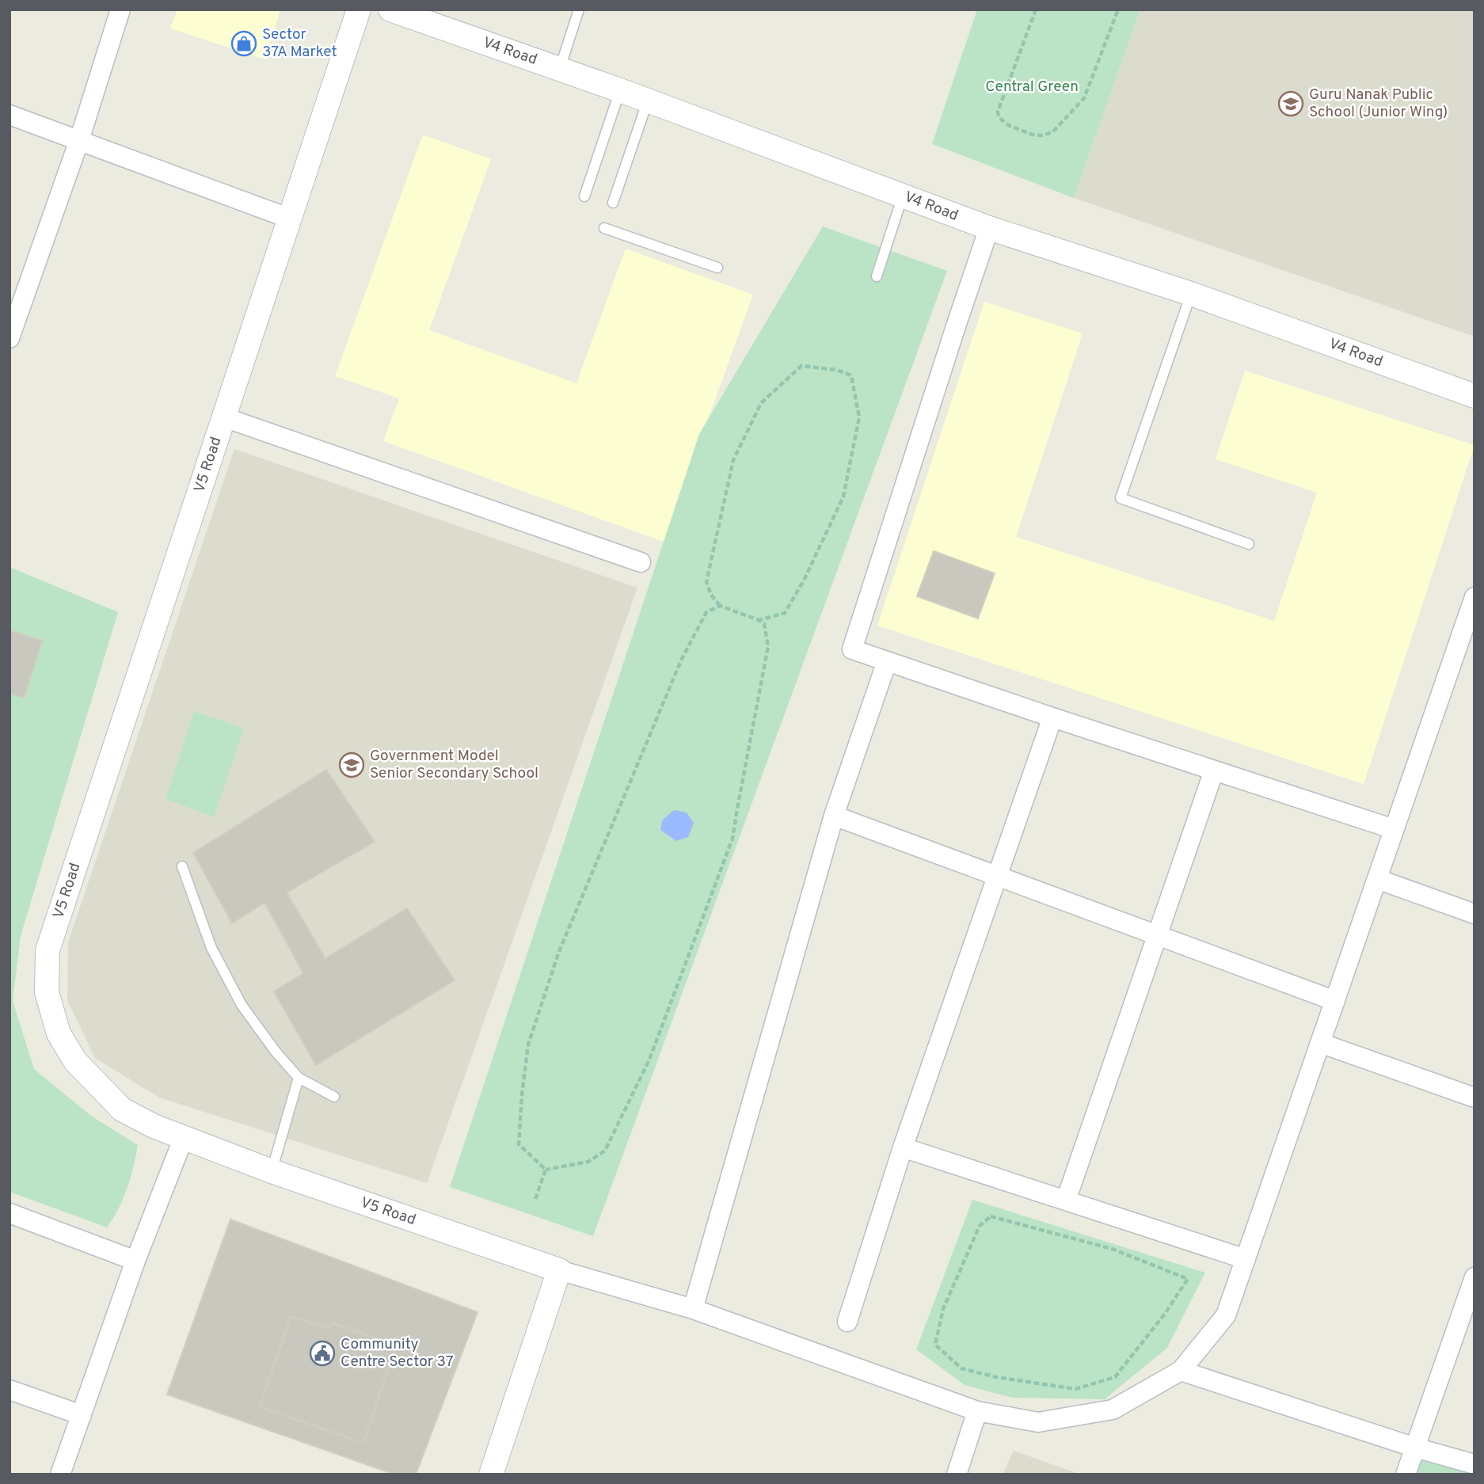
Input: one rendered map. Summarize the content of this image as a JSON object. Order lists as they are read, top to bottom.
{
  "streets": {
    "street": ["V4 Road", "V5 Road"]
  },
  "parks": ["Central Green"],
  "places": {
    "shop": ["Sector 37A Market"],
    "school or university": ["Guru Nanak Public School (Junior Wing)", "Government Model Senior Secondary School"],
    "public building": ["Community Centre Sector 37"]
  }
}
